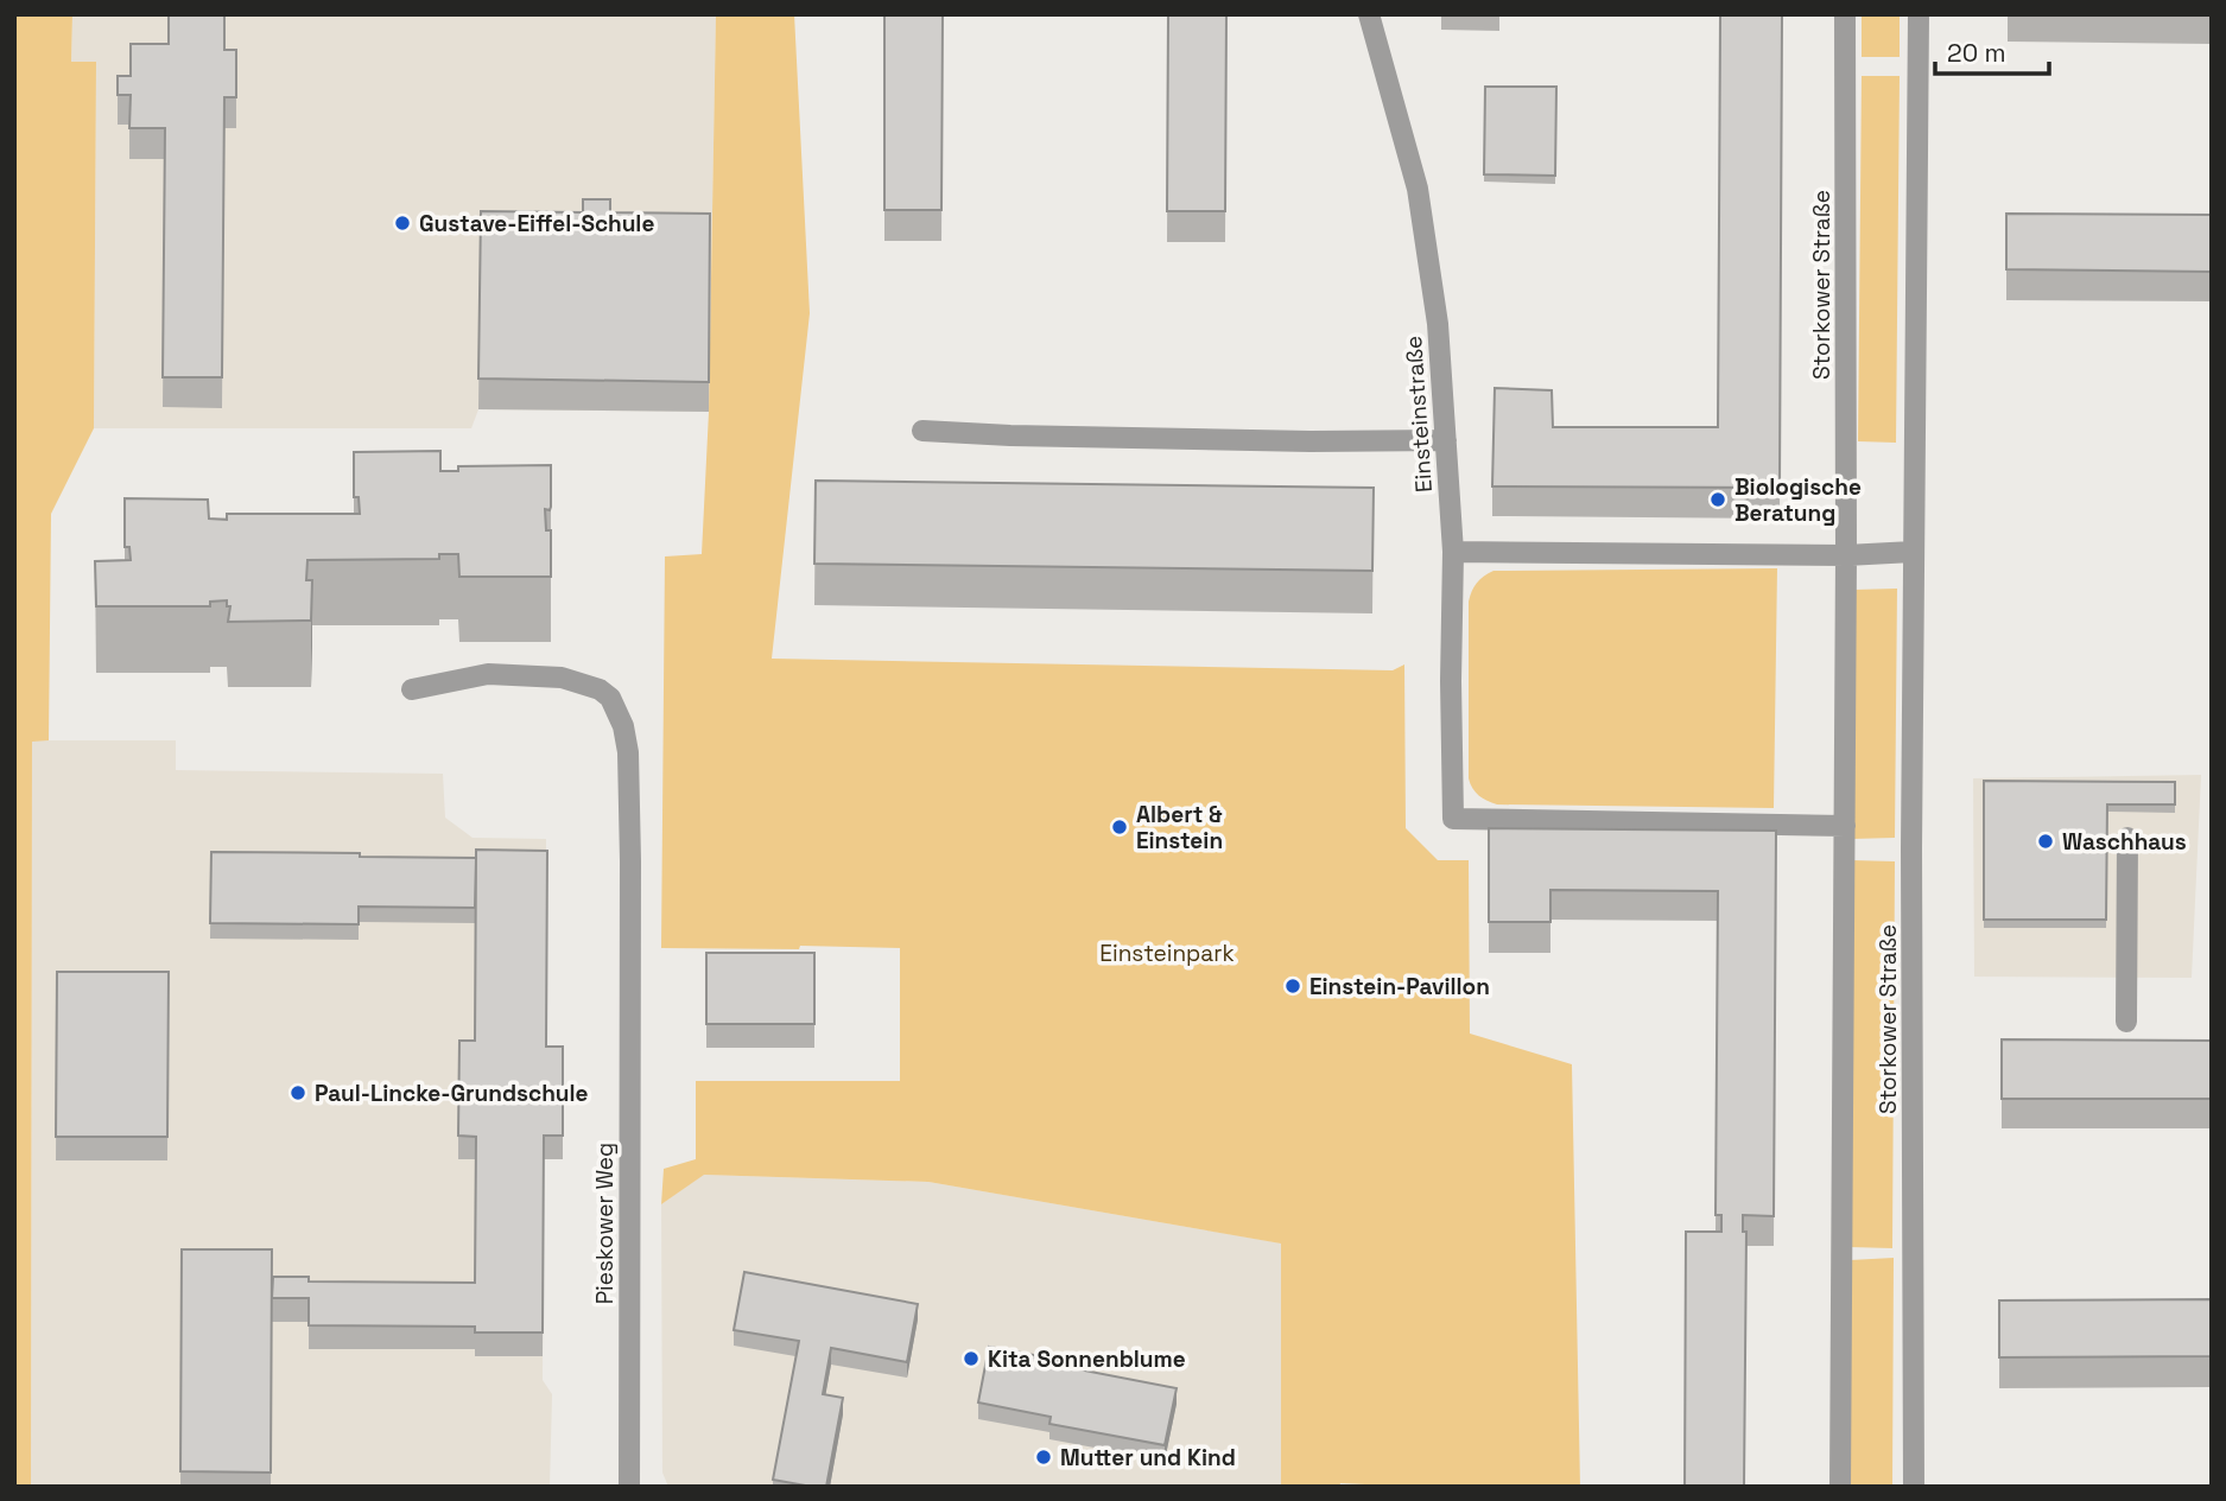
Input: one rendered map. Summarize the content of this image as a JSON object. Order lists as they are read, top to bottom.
{
  "streets": {
    "street": ["Storkower Straße", "Einsteinstraße", "Pieskower Weg"]
  },
  "crossings": [
    ["Storkower Straße", "Einsteinstraße"]
  ],
  "parks": ["Einsteinpark"],
  "places": [
    "Gustave-Eiffel-Schule",
    "Biologische Beratung",
    "Albert & Einstein",
    "Waschhaus",
    "Einstein-Pavillon",
    "Paul-Lincke-Grundschule",
    "Kita Sonnenblume",
    "Mutter und Kind"
  ],
  "scale_bar": "20 m"
}
